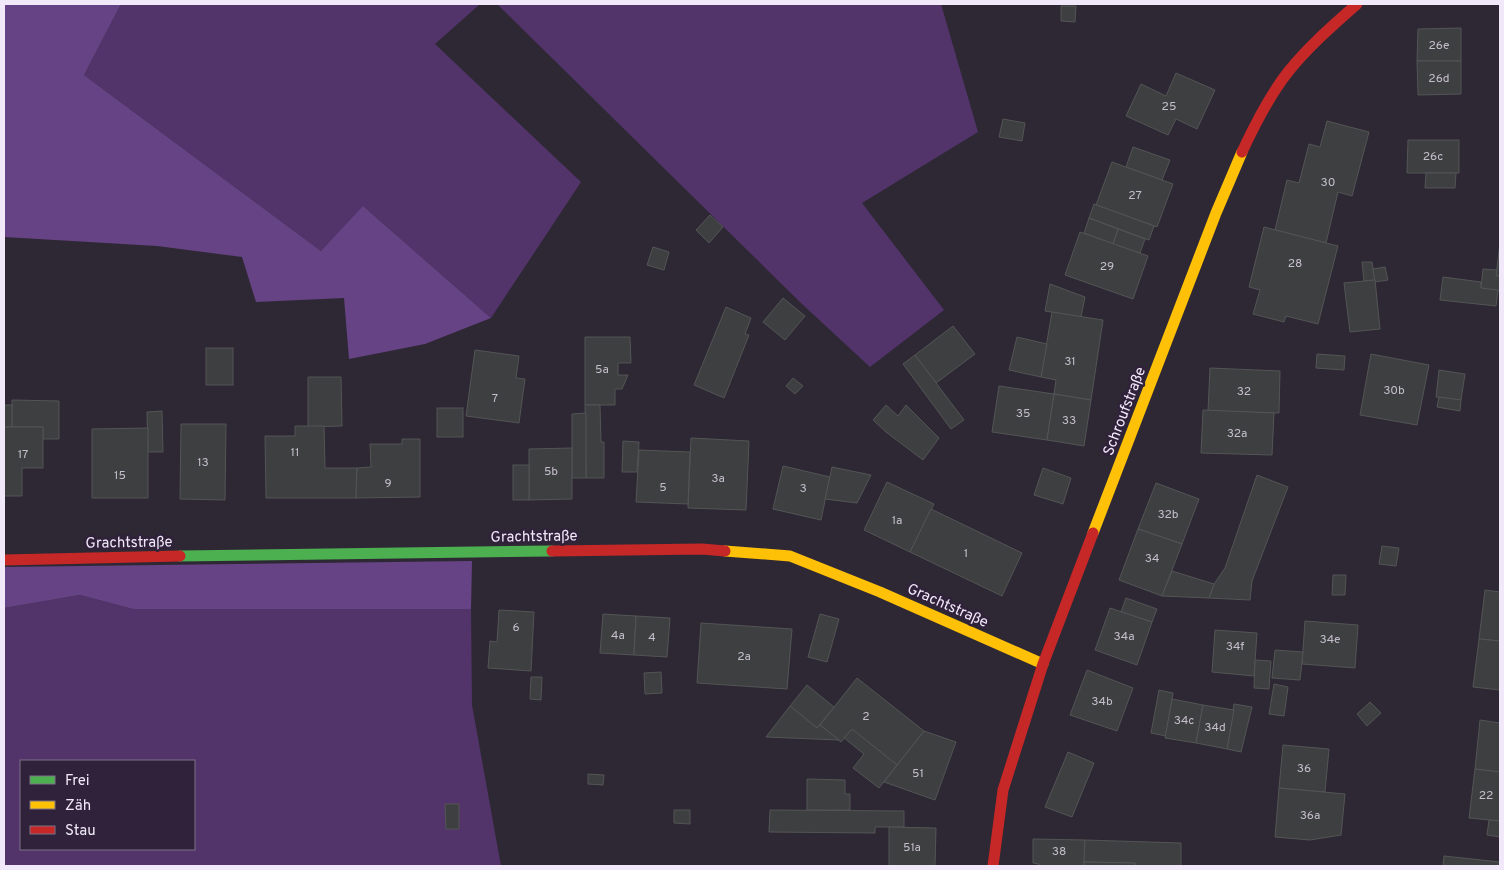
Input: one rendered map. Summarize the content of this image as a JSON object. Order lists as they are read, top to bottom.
{
  "streets": {
    "street": ["Schroufstraße", "Grachtstraße"]
  },
  "crossings": [
    ["Schroufstraße", "Grachtstraße"]
  ],
  "house_numbers": [
    "26e",
    "26d",
    "25",
    "26c",
    "30",
    "27",
    "28",
    "29",
    "31",
    "5a",
    "30b",
    "32",
    "7",
    "35",
    "33",
    "32a",
    "11",
    "17",
    "13",
    "5b",
    "15",
    "3a",
    "9",
    "5",
    "3",
    "32b",
    "1a",
    "1",
    "34",
    "6",
    "4a",
    "34a",
    "4",
    "34e",
    "34f",
    "2a",
    "34b",
    "2",
    "34c",
    "34d",
    "36",
    "51",
    "22",
    "36a",
    "51a",
    "38"
  ],
  "legend": ["Frei", "Zäh", "Stau"]
}
